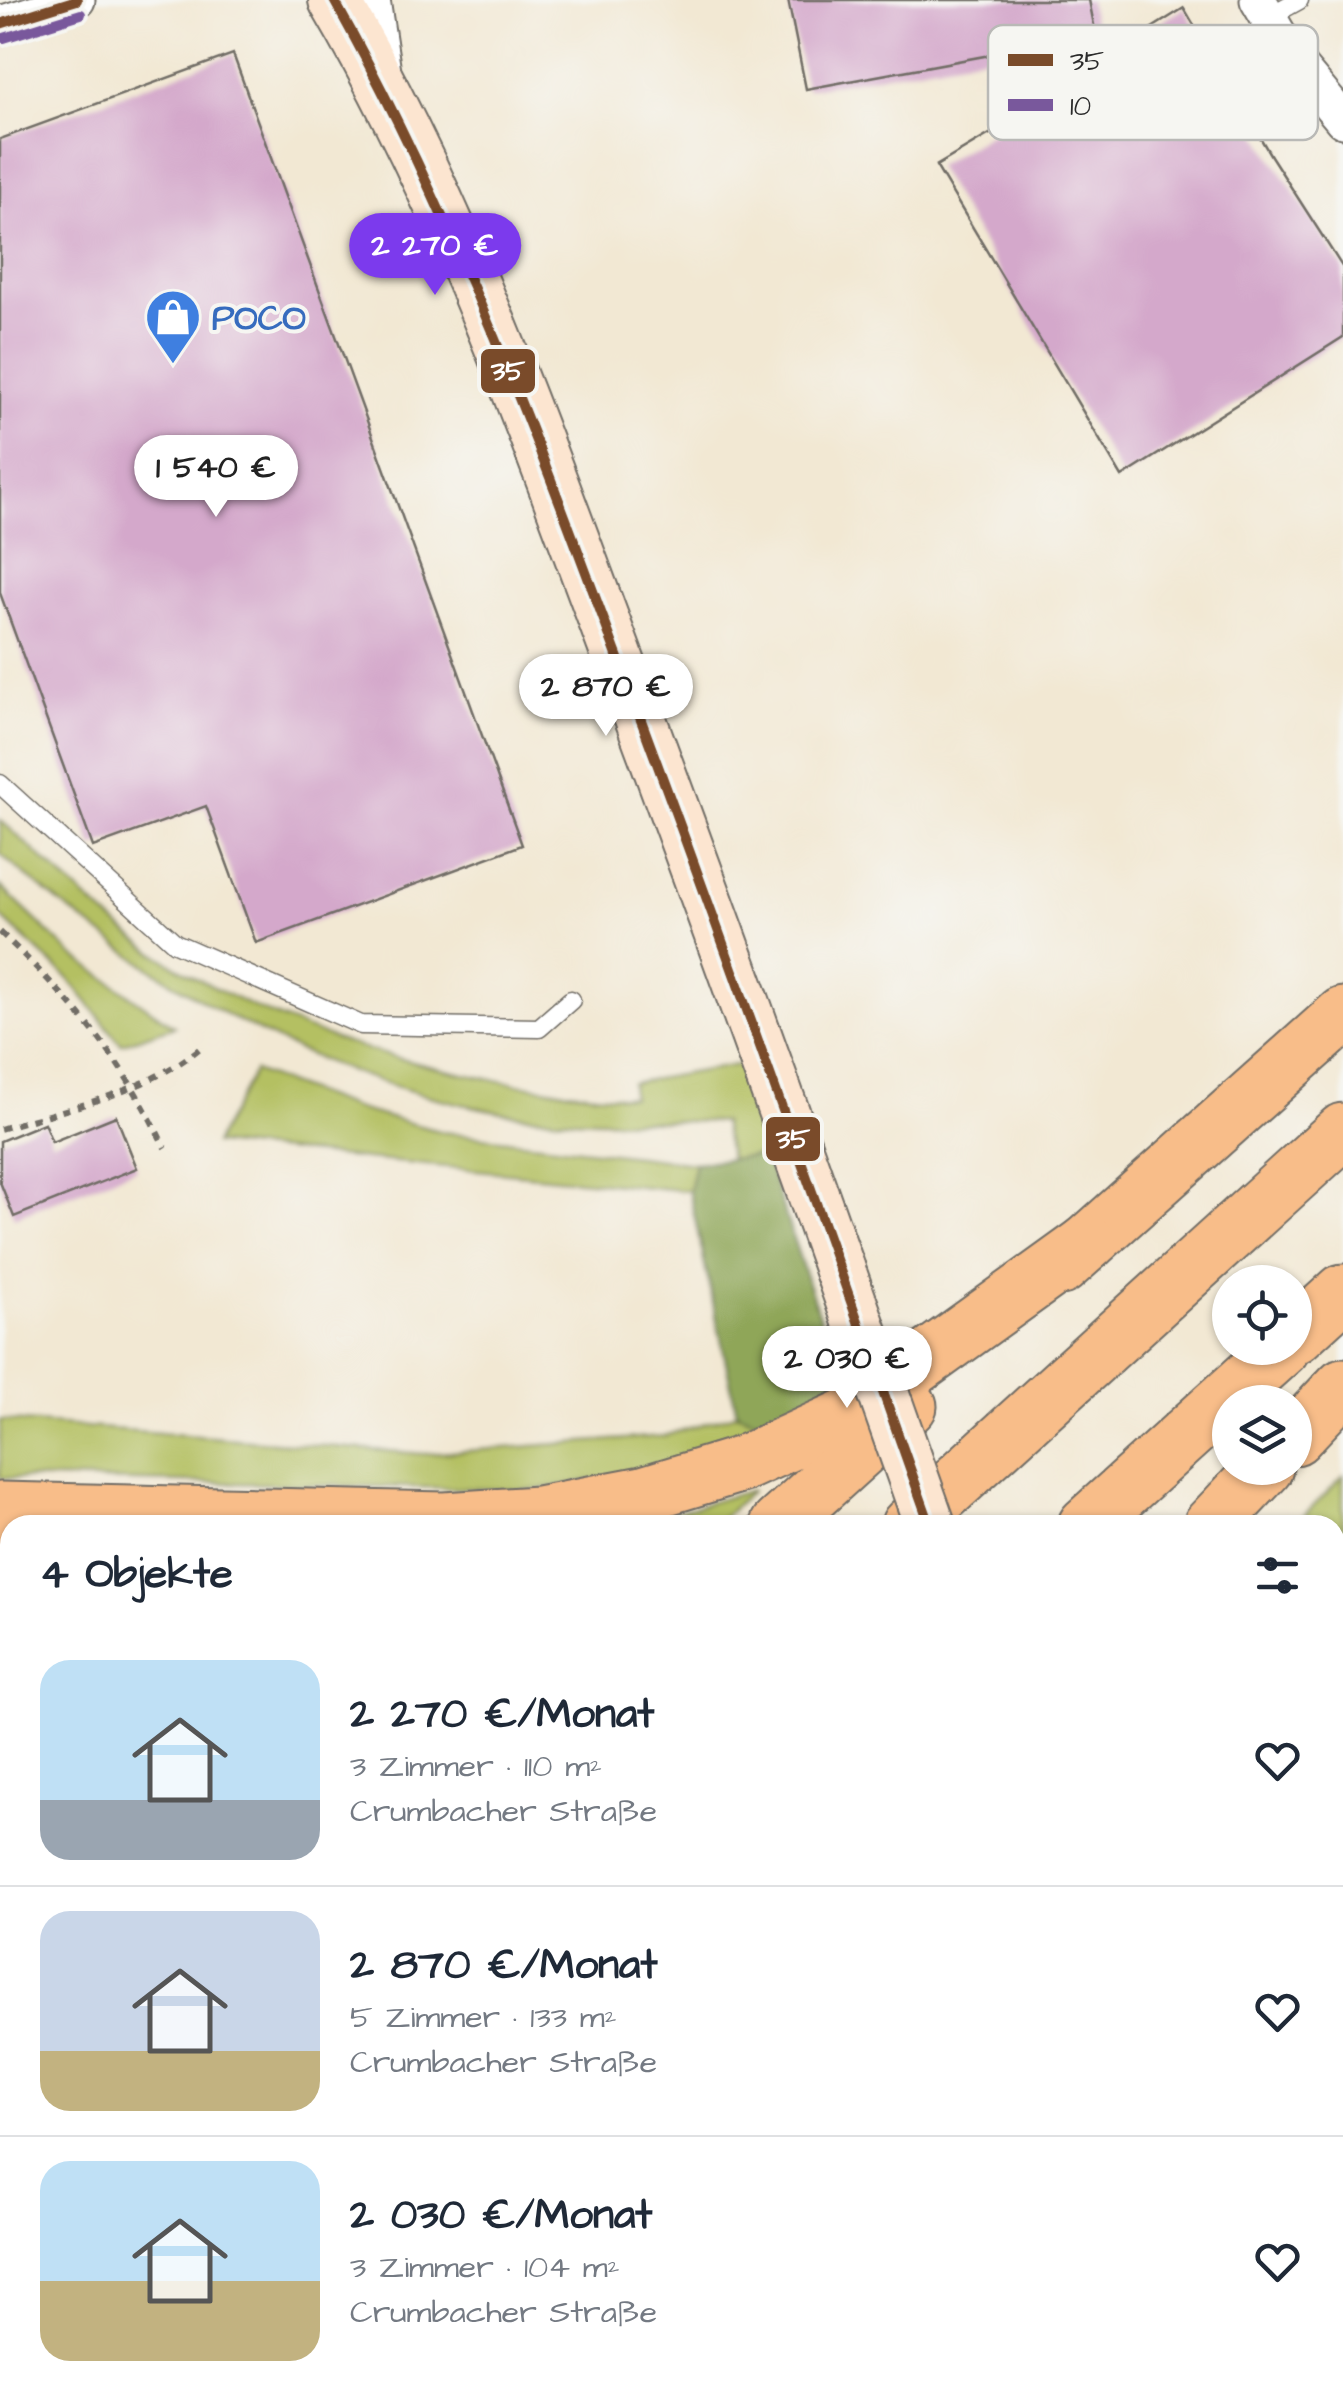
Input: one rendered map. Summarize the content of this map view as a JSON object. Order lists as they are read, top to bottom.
{
  "places": {
    "shop": ["POCO"]
  },
  "lines": ["transit line 35", "transit line 10"],
  "legend": ["35", "10"],
  "page": {
    "price": [
      "2 270 €",
      "1 540 €",
      "2 870 €",
      "2 030 €"
    ],
    "heading": "4 Objekte",
    "list": [
      {
        "name": "2 270 €/Monat",
        "note": "3 Zimmer · 110 m² · Crumbacher Straße"
      },
      {
        "name": "2 870 €/Monat",
        "note": "5 Zimmer · 133 m² · Crumbacher Straße"
      },
      {
        "name": "2 030 €/Monat",
        "note": "3 Zimmer · 104 m² · Crumbacher Straße"
      }
    ]
  }
}
